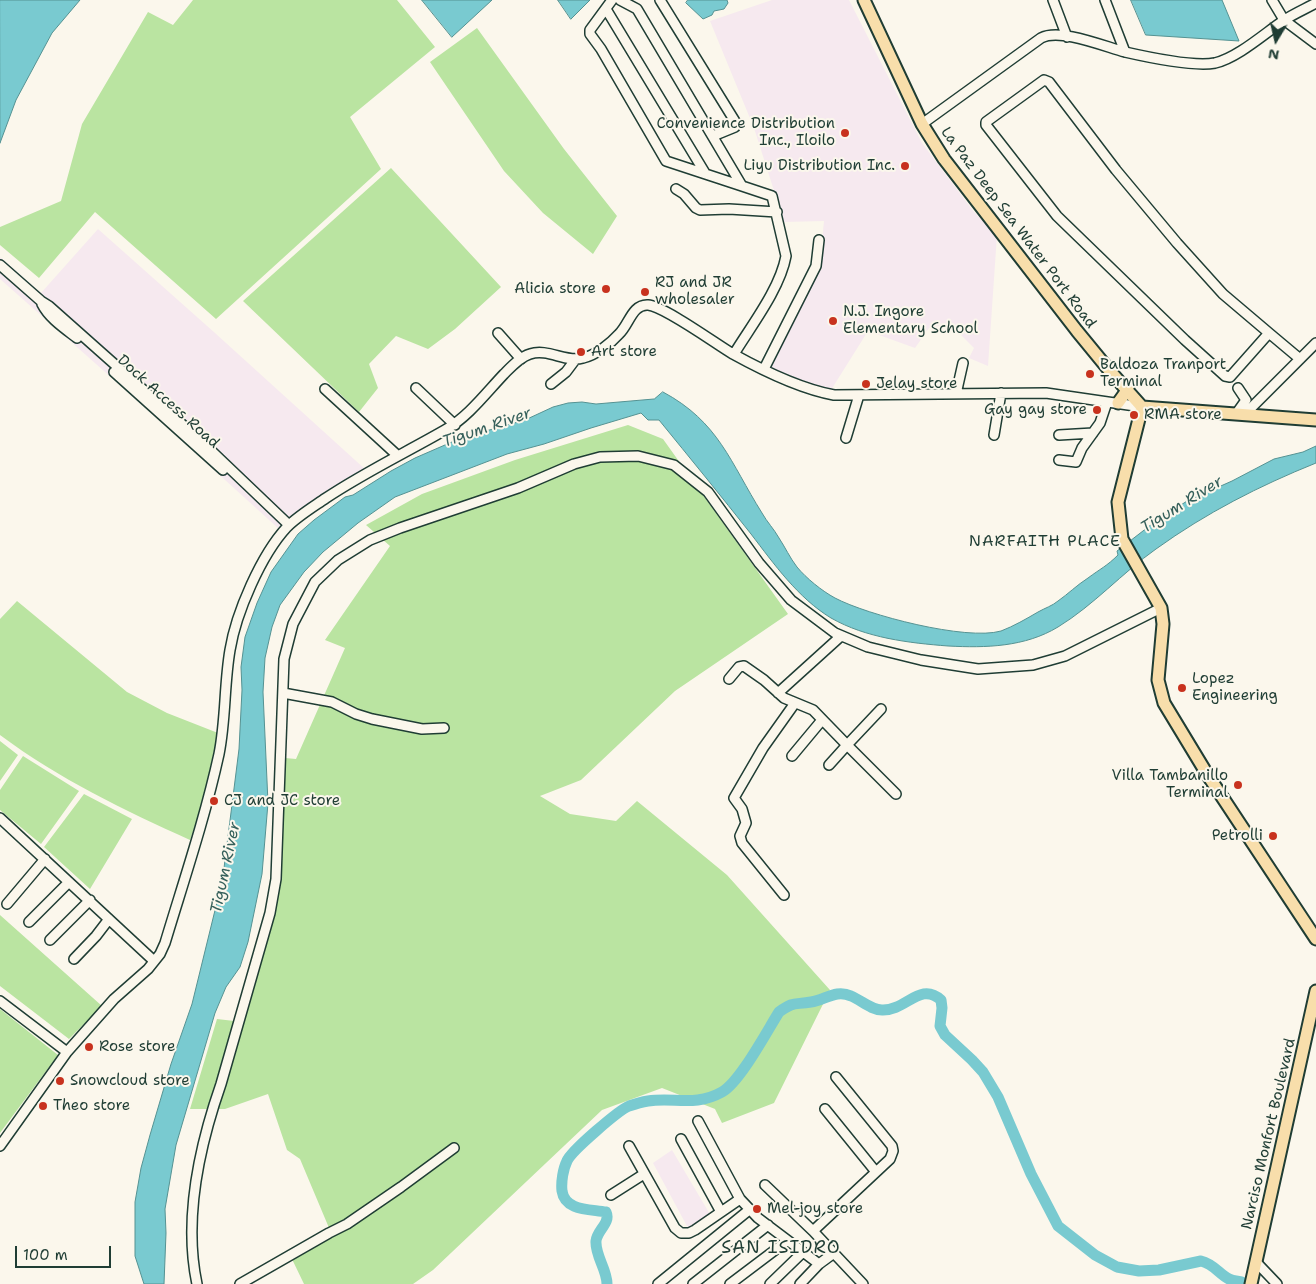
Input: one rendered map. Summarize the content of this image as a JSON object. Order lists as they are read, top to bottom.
{
  "streets": {
    "main road": ["La Paz Deep Sea Water Port Road", "Narciso Monfort Boulevard"],
    "street": ["Dock Access Road"]
  },
  "districts": ["NARFAITH PLACE", "SAN ISIDRO"],
  "water": ["Tigum River"],
  "places": [
    "Convenience Distribution Inc., Iloilo",
    "Liyu Distribution Inc.",
    "Alicia store",
    "RJ and JR wholesaler",
    "N.J. Ingore Elementary School",
    "Art store",
    "Baldoza Tranport Terminal",
    "Jelay store",
    "Gay gay store",
    "RMA store",
    "Lopez Engineering",
    "Villa Tambanillo Terminal",
    "CJ and JC store",
    "Petrolli",
    "Rose store",
    "Snowcloud store",
    "Theo store",
    "Mel-joy store"
  ],
  "scale_bar": "100 m",
  "north": "bottom"
}
